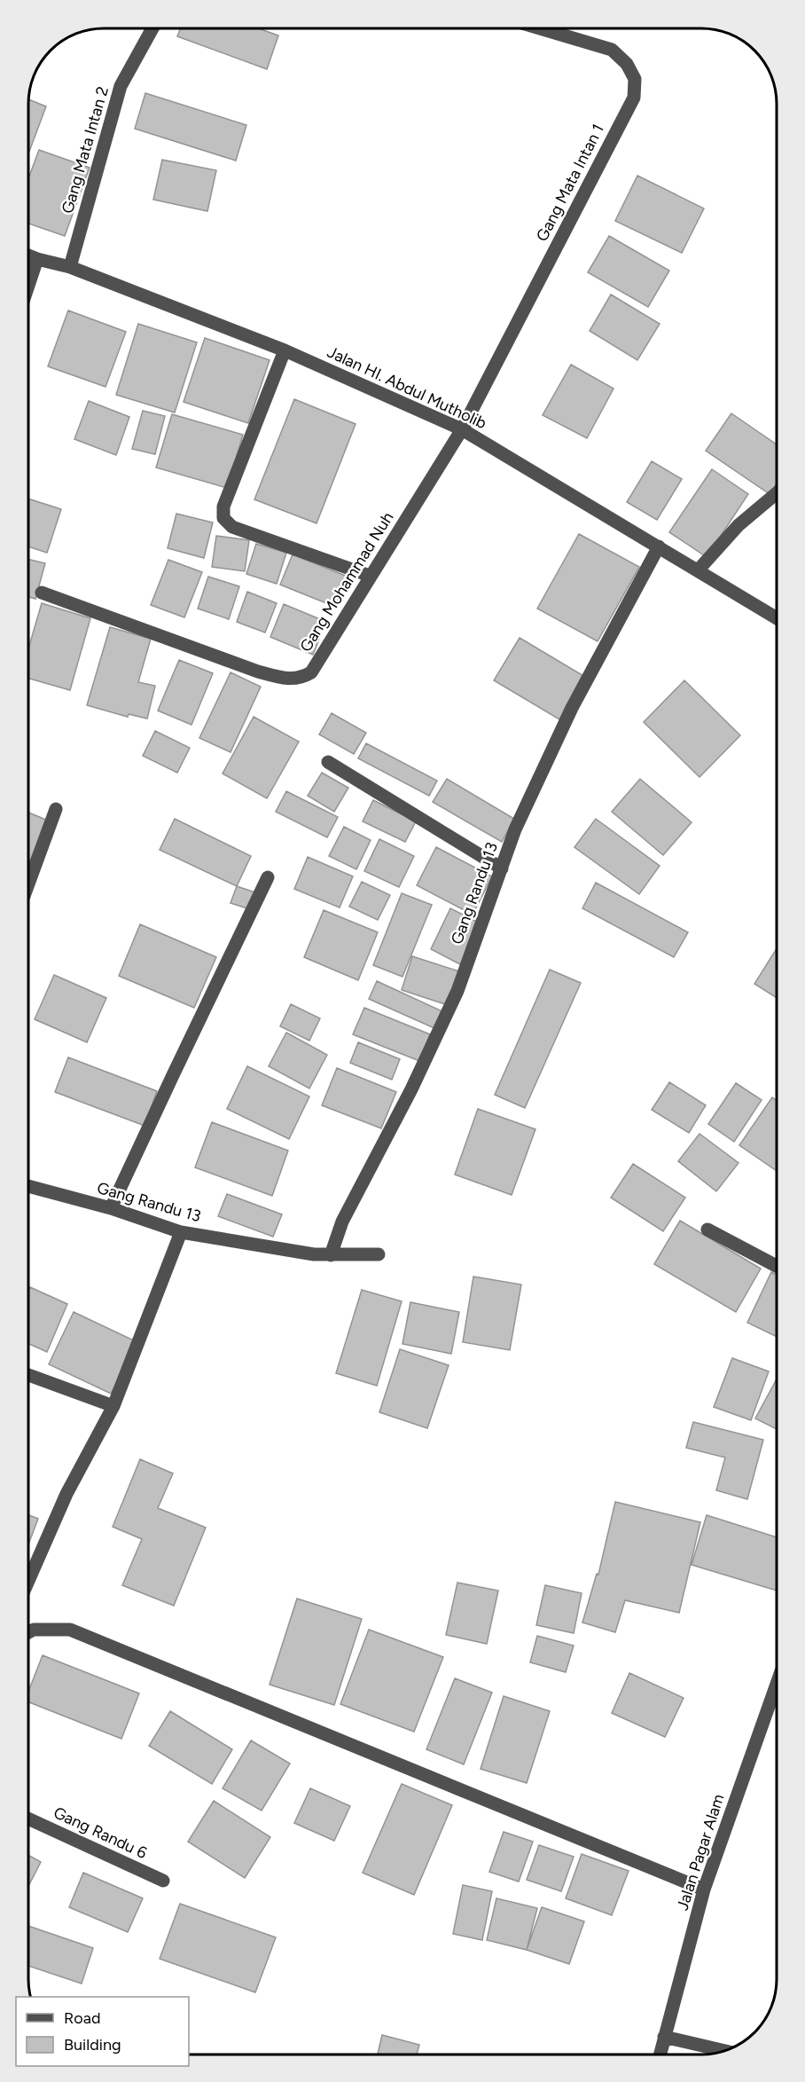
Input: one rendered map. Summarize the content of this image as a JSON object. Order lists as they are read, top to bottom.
{
  "streets": {
    "street": [
      "Gang Mata Intan 2",
      "Gang Mata Intan 1",
      "Jalan HI. Abdul Mutholib",
      "Gang Mohammad Nuh",
      "Gang Randu 13",
      "Gang Randu 6",
      "Jalan Pagar Alam"
    ]
  },
  "crossings": [
    ["Gang Mata Intan 2", "Jalan HI. Abdul Mutholib"],
    ["Gang Mata Intan 1", "Jalan HI. Abdul Mutholib"],
    ["Gang Mata Intan 1", "Gang Mohammad Nuh"],
    ["Jalan HI. Abdul Mutholib", "Gang Mohammad Nuh"],
    ["Jalan HI. Abdul Mutholib", "Gang Randu 13"]
  ],
  "legend": ["Road", "Building"]
}
